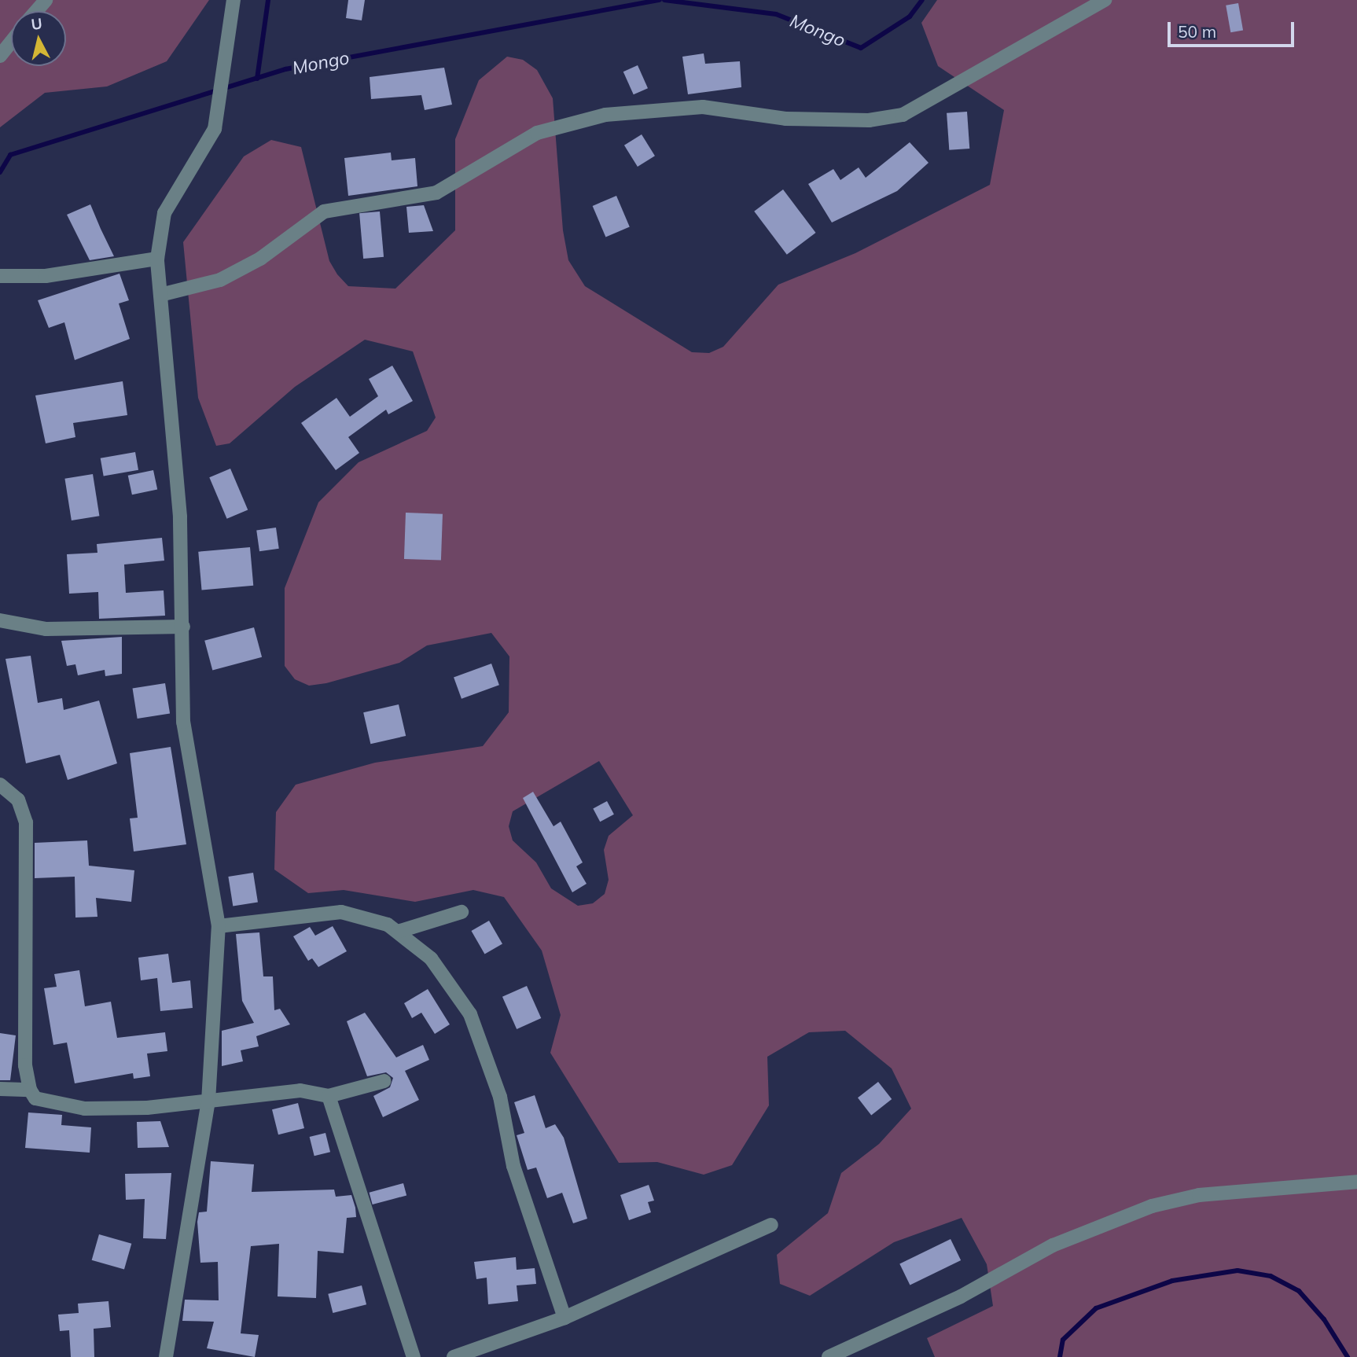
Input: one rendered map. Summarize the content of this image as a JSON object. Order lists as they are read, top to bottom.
{
  "water": ["Mongo"],
  "scale_bar": "50 m",
  "north": "top"
}
